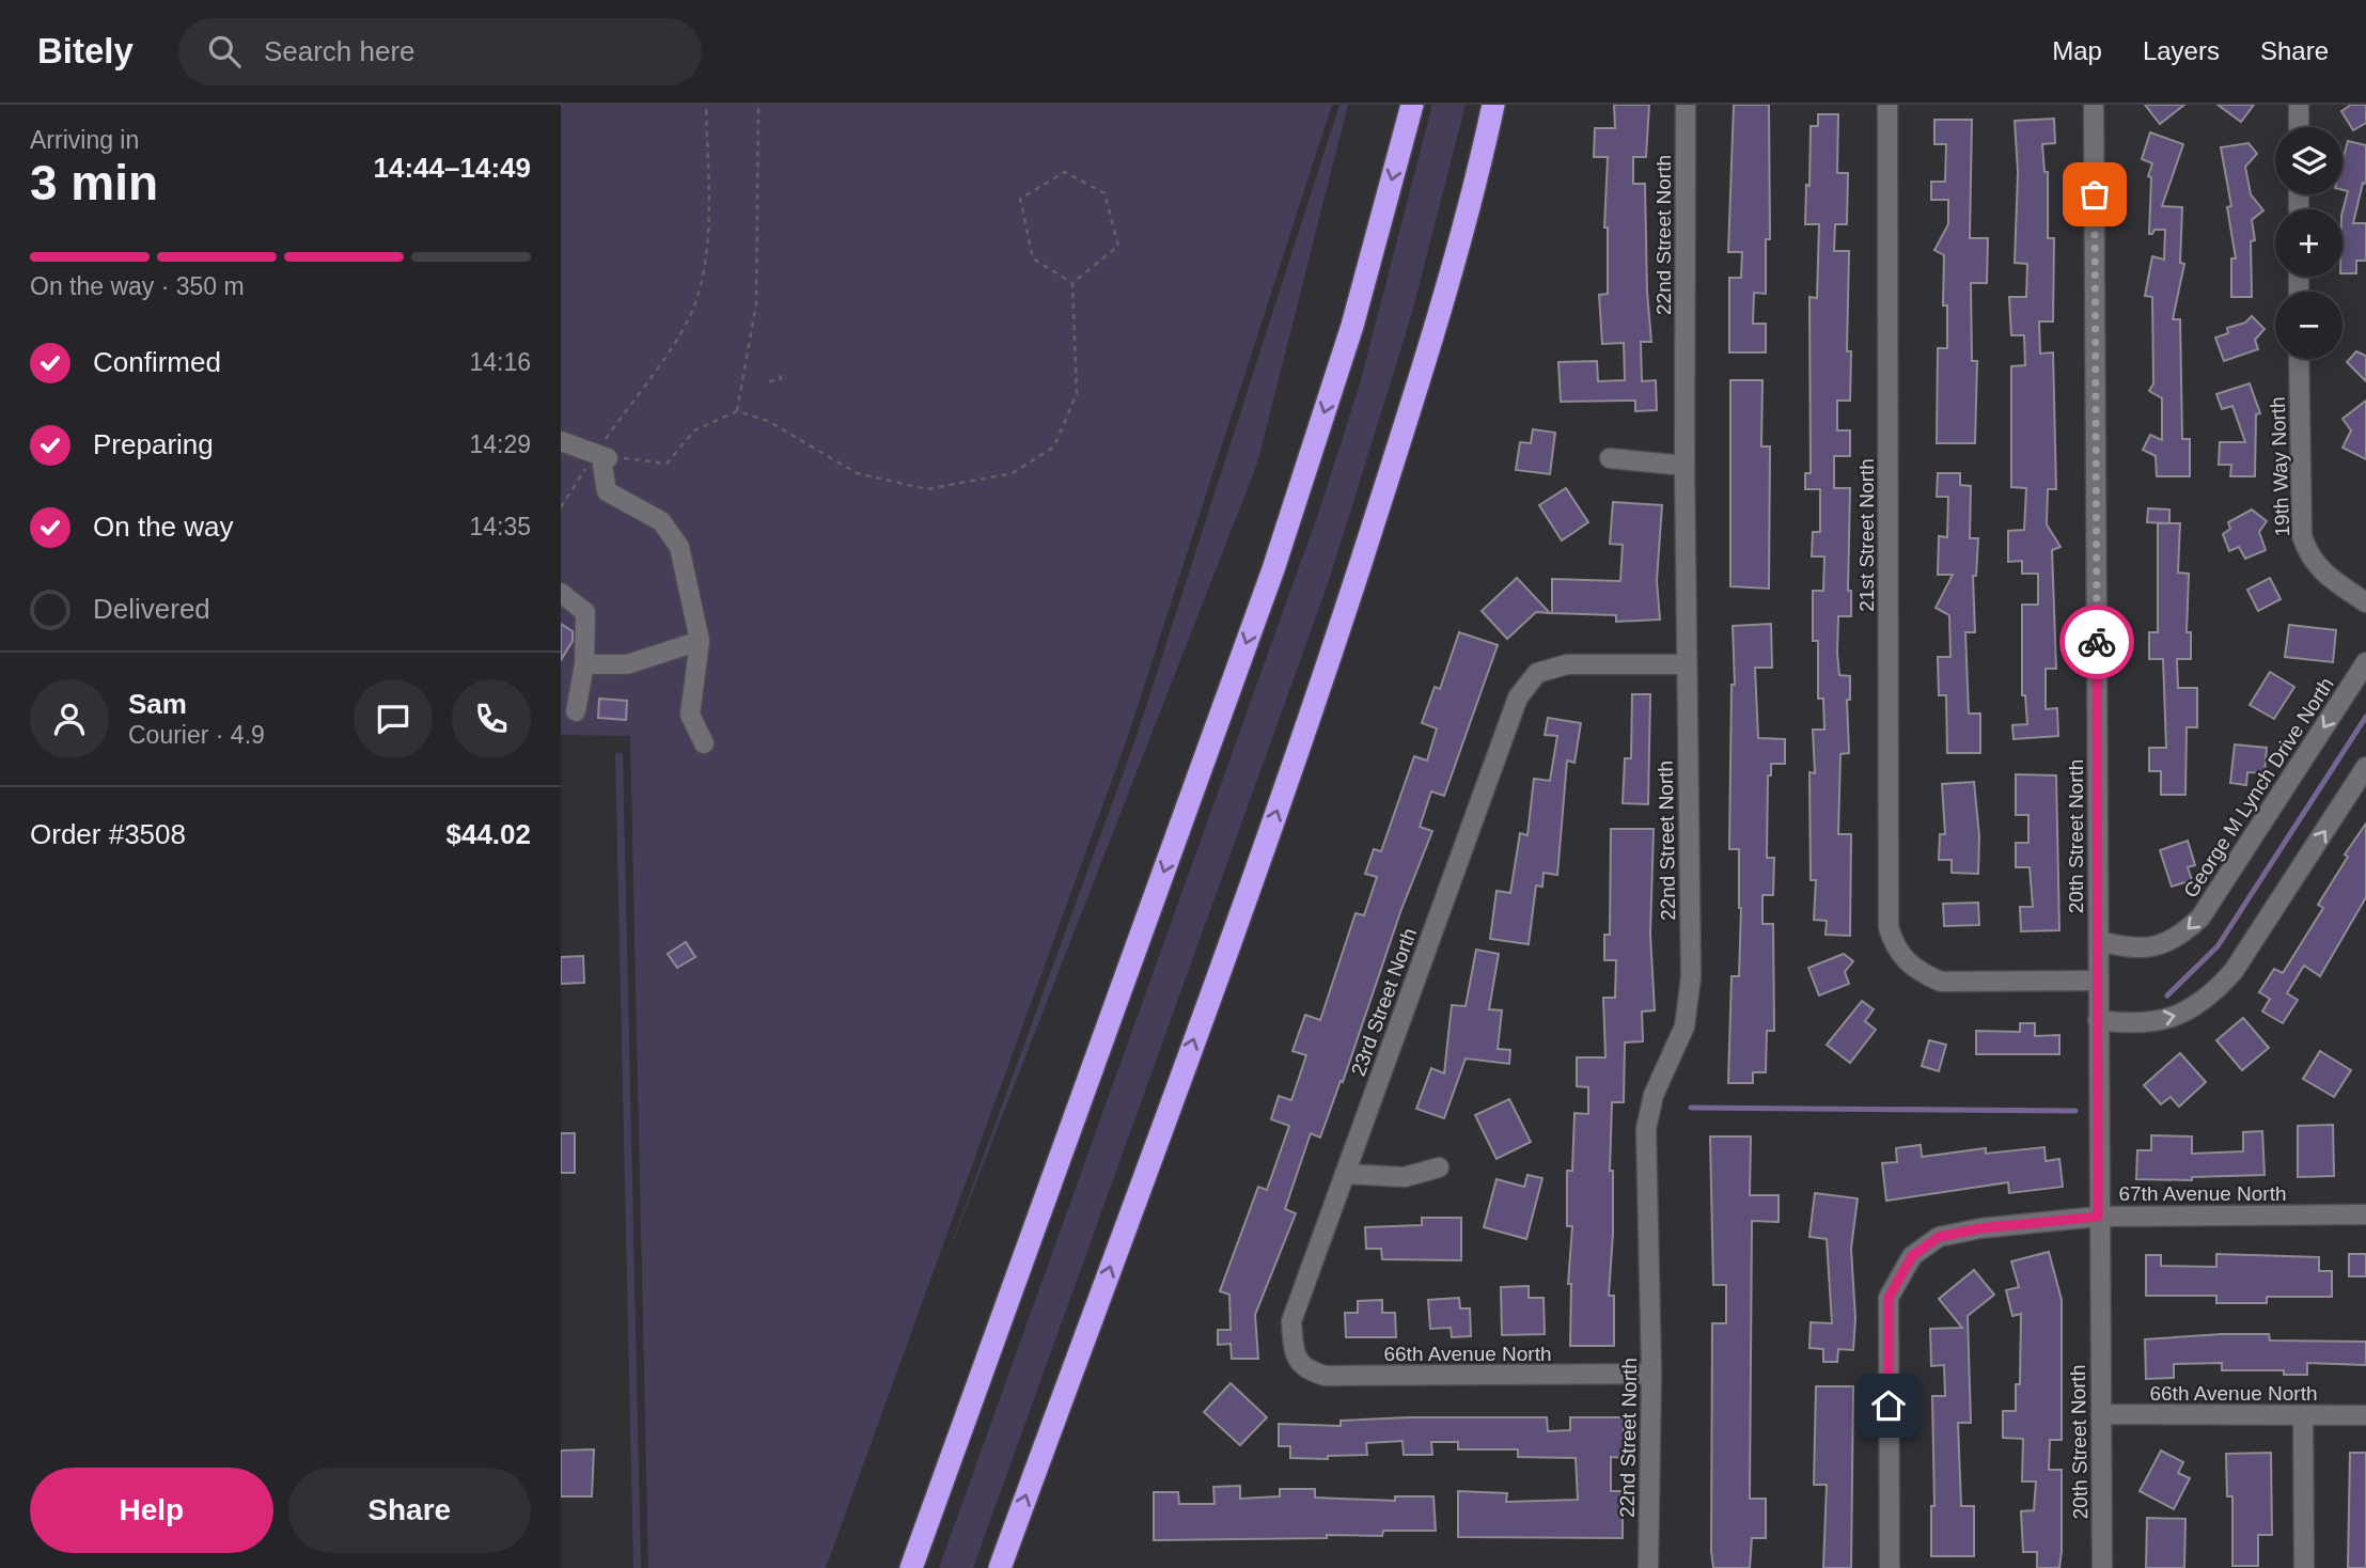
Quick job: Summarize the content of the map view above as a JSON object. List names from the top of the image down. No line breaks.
{"streets":{"street":["22nd Street North","19th Way North","21st Street North","George M Lynch Drive North","20th Street North","23rd Street North","67th Avenue North","66th Avenue North"]},"crossings":[["22nd Street North","23rd Street North"],["22nd Street North","66th Avenue North"],["21st Street North","20th Street North"],["George M Lynch Drive North","20th Street North"],["20th Street North","67th Avenue North"],["20th Street North","66th Avenue North"],["23rd Street North","66th Avenue North"]],"page":{"header":"Bitely","search":"Search here","nav":["Map","Layers","Share"],"heading":["3 min","Arriving in","14:44–14:49"],"panel":["Sam","Courier · 4.9","Order #3508","$44.02"],"map_buttons":["+","−"],"bar":"On the way · 350 m","list":[["Confirmed","14:16"],["Preparing","14:29"],["On the way","14:35"],"Delivered"],"buttons":["Help","Share"]}}
